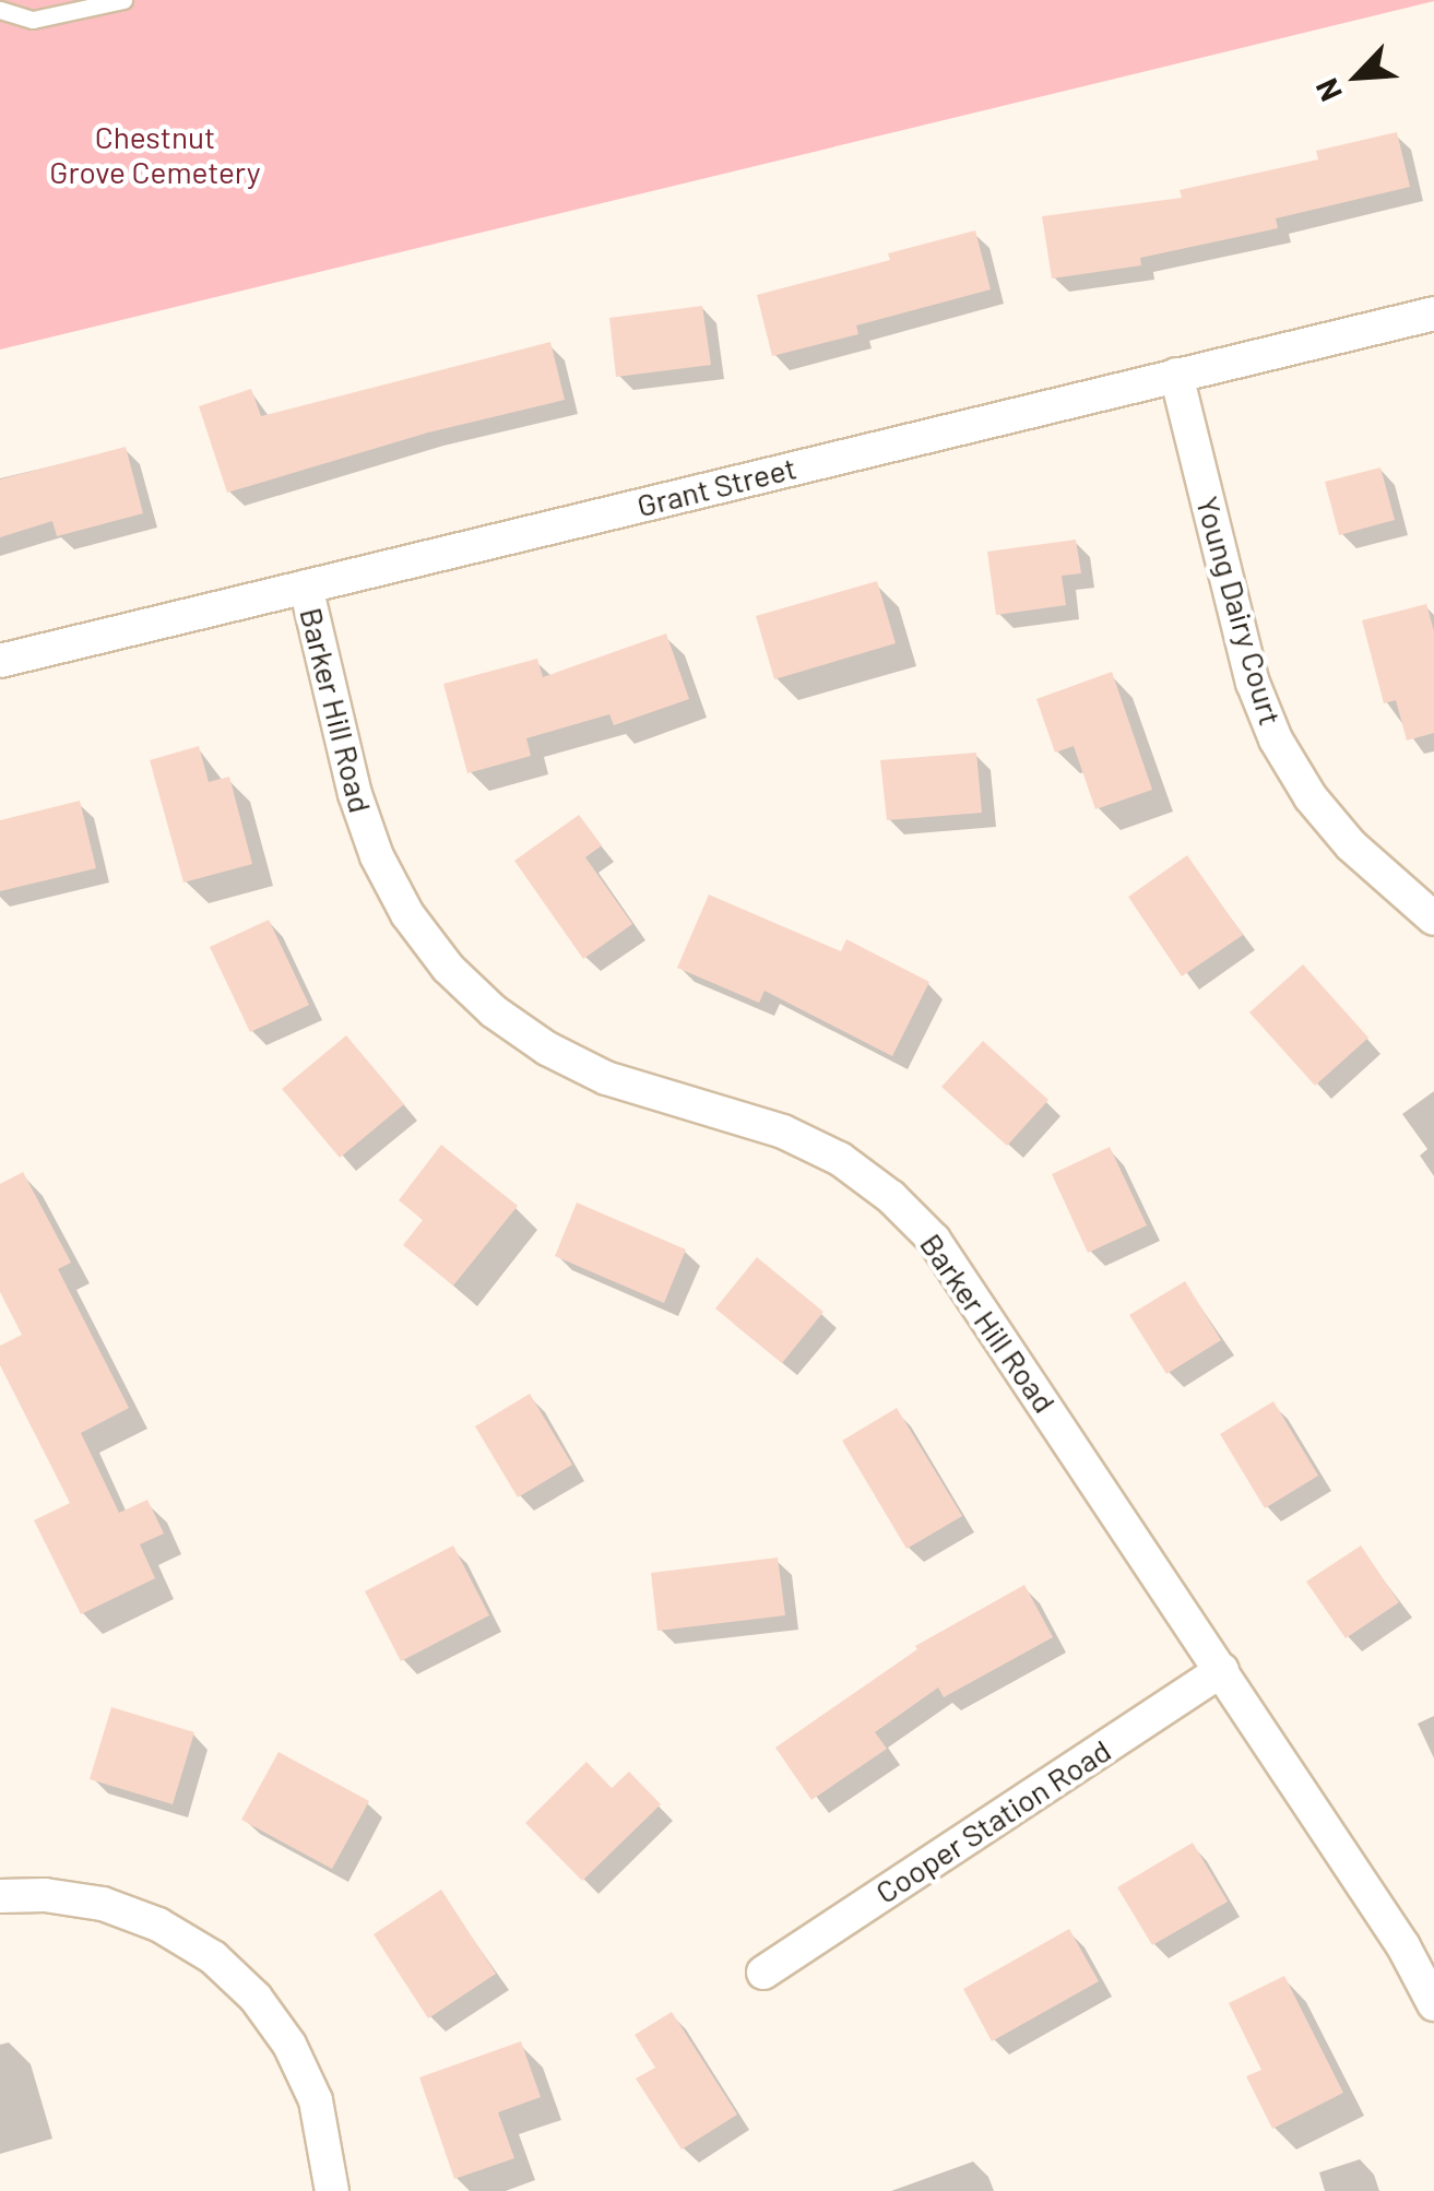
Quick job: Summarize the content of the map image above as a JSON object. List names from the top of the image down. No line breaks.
{"streets":{"street":["Grant Street","Young Dairy Court","Barker Hill Road","Cooper Station Road"]},"crossings":[["Grant Street","Young Dairy Court"],["Grant Street","Barker Hill Road"],["Barker Hill Road","Cooper Station Road"]],"parks":["Chestnut Grove Cemetery"],"north":"bottom left"}
